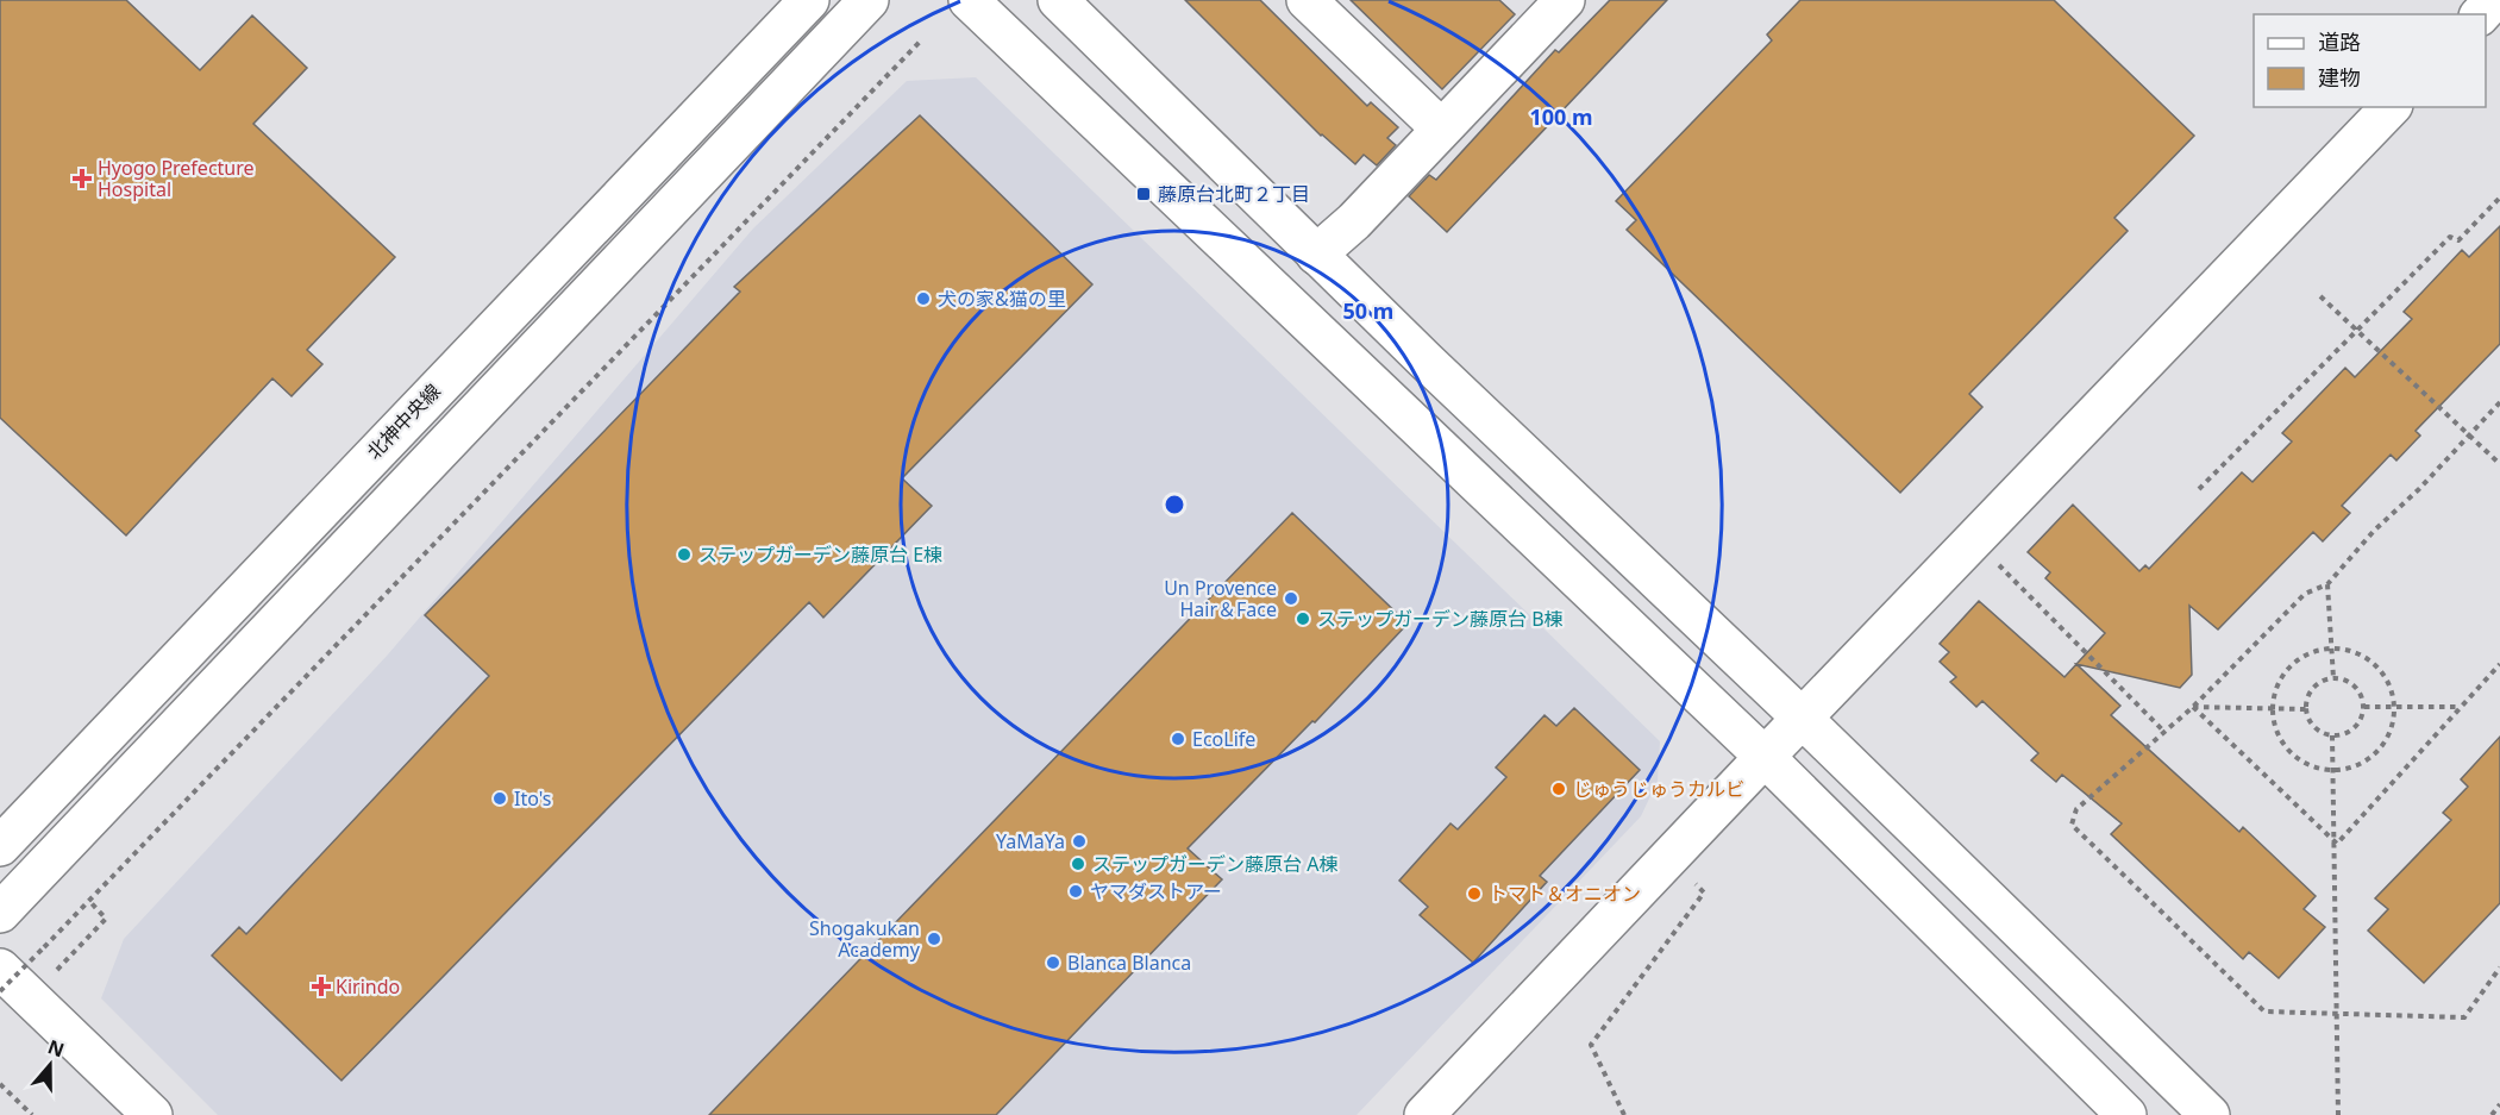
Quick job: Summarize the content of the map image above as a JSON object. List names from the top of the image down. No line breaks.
{"streets":{"street":["北神中央線"]},"places":{"health":["Hyogo Prefecture Hospital","Kirindo"],"transit":["藤原台北町２丁目"],"other":["犬の家&猫の里","ステップガーデン藤原台 E棟","Un Provence Hair＆Face","ステップガーデン藤原台 B棟","EcoLife","じゅうじゅうカルビ","Ito's","YaMaYa","ステップガーデン藤原台 A棟","ヤマダストアー","トマト＆オニオン","Shogakukan Academy","Blanca Blanca"]},"legend":["道路","建物"],"north":"top","rings":["100 m","50 m"]}
